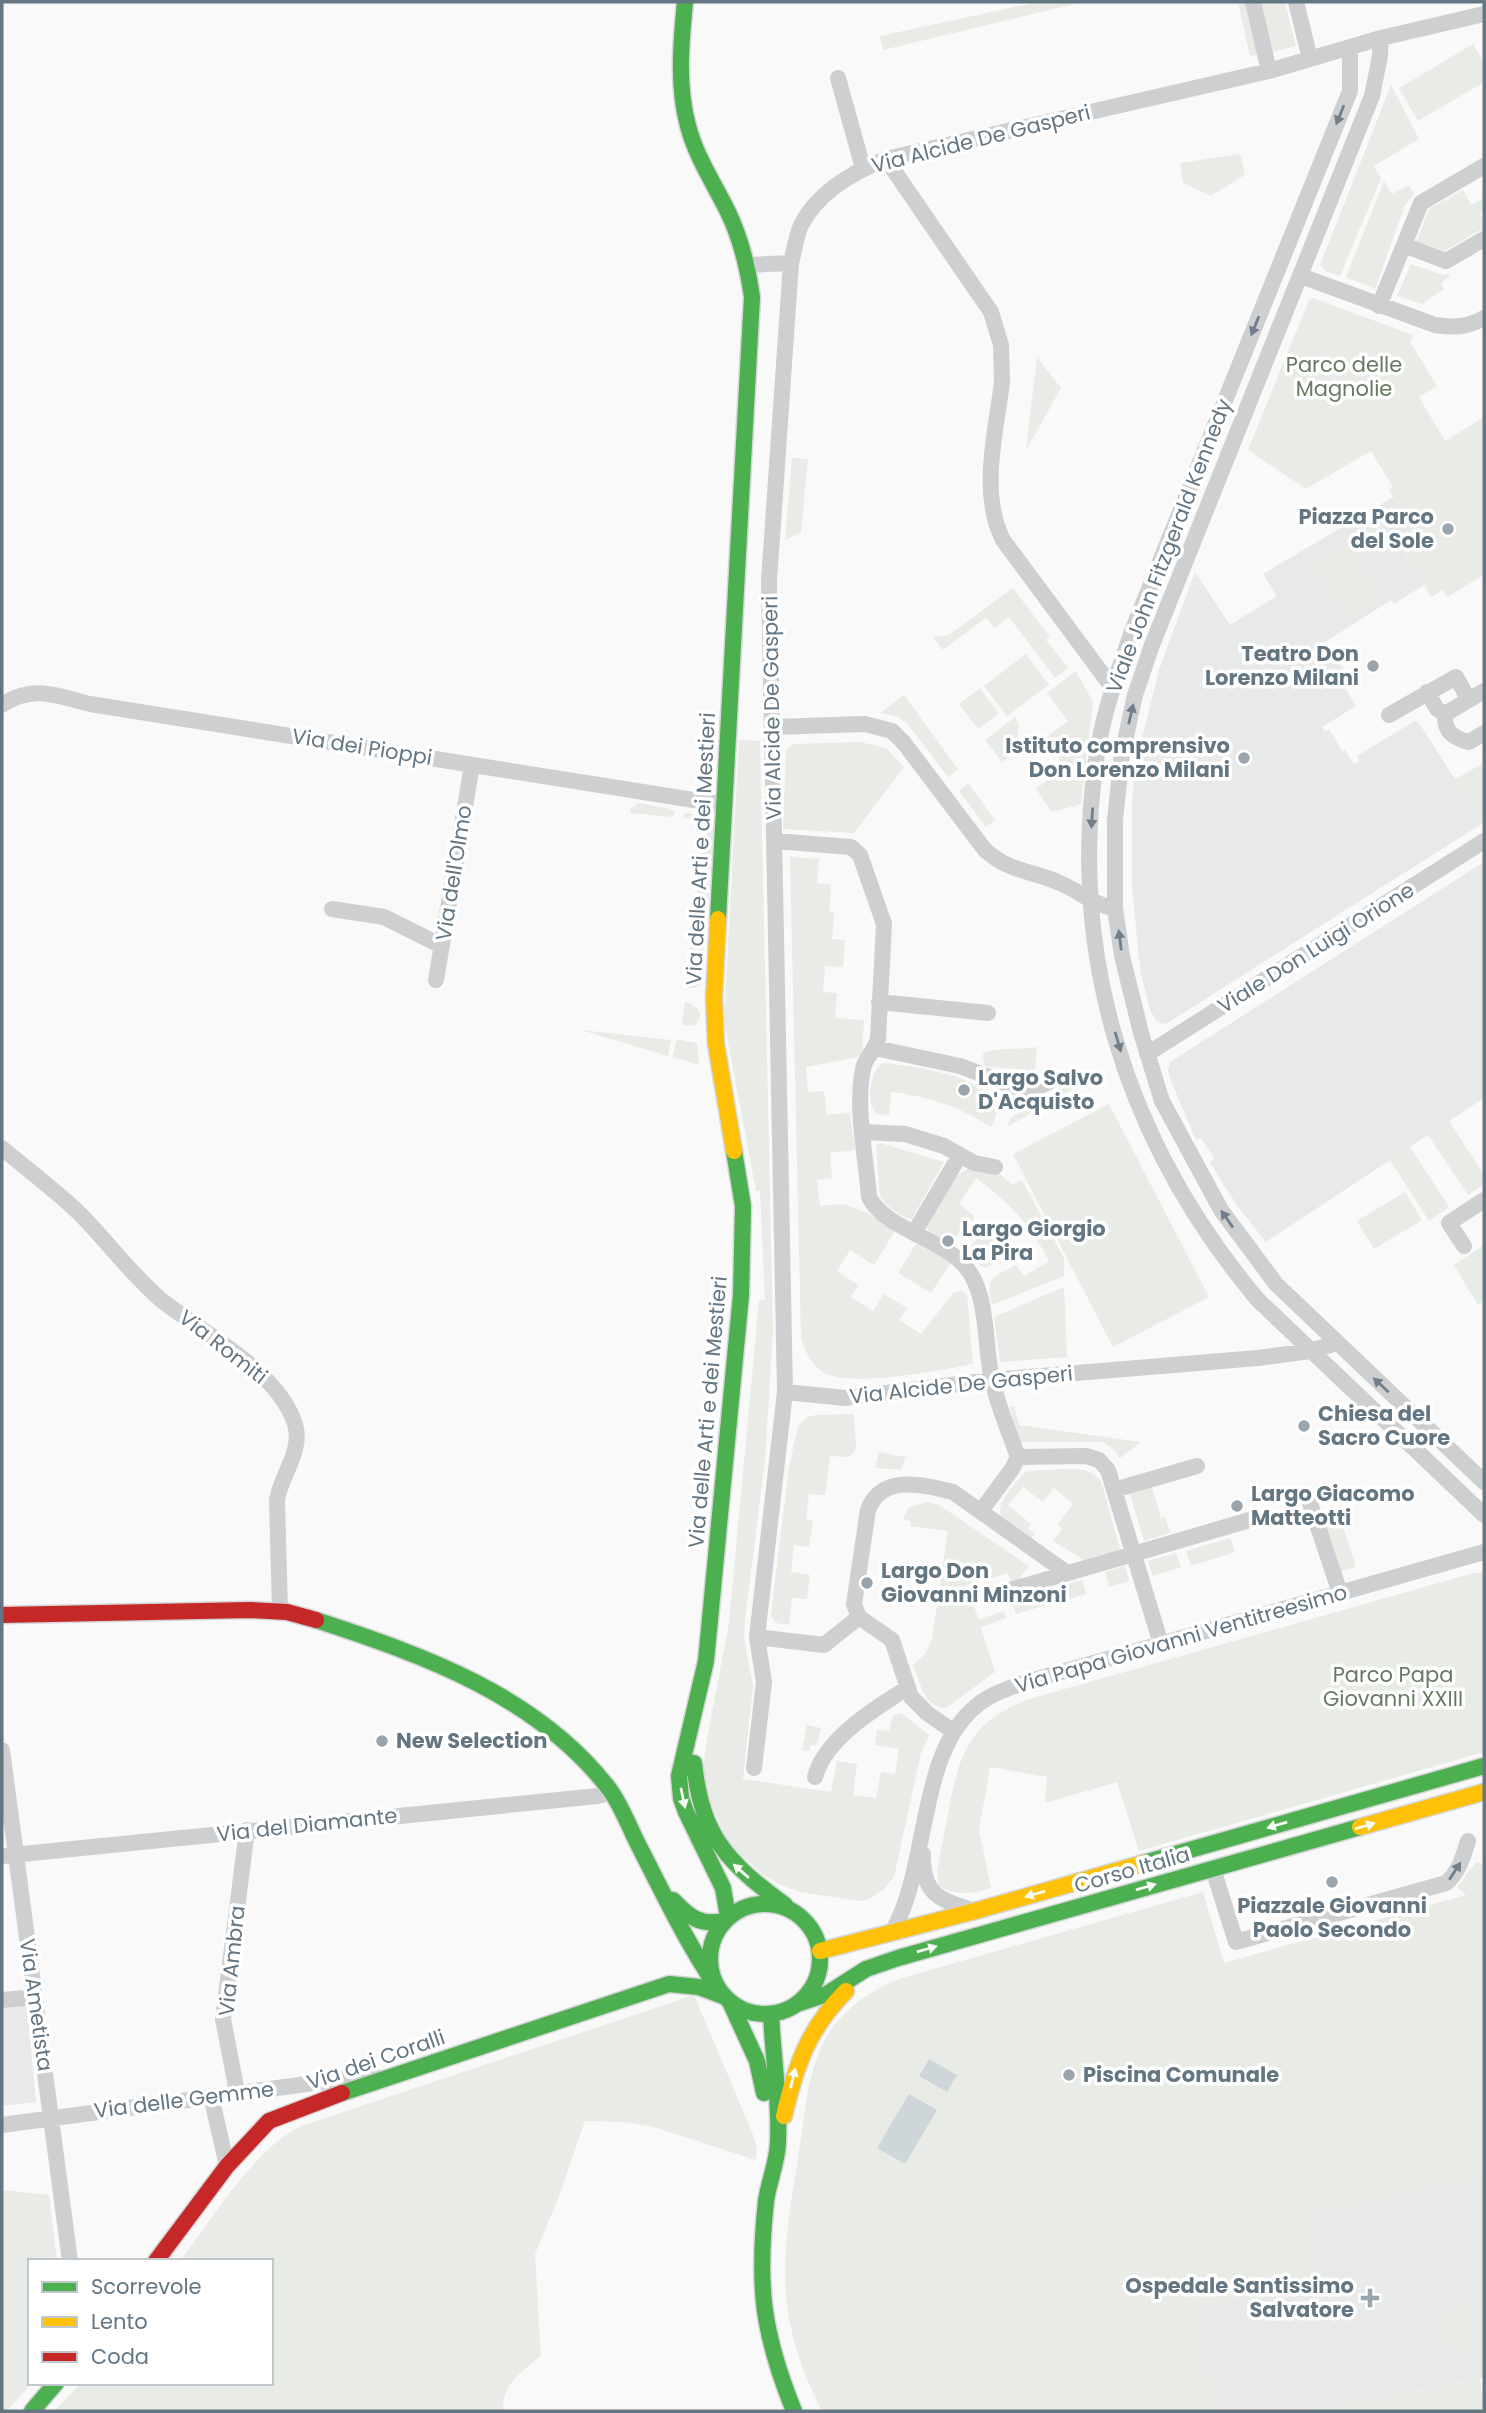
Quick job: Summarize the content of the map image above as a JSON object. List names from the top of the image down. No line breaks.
{"streets":{"street":["Via Alcide De Gasperi","Viale John Fitzgerald Kennedy","Via dei Pioppi","Via delle Arti e dei Mestieri","Via dell'Olmo","Viale Don Luigi Orione","Via Romiti","Via Papa Giovanni Ventitreesimo","Via del Diamante","Corso Italia","Via Ambra","Via Ametista","Via dei Coralli","Via delle Gemme"]},"crossings":[["Via Alcide De Gasperi","Viale John Fitzgerald Kennedy"],["Viale John Fitzgerald Kennedy","Viale Don Luigi Orione"],["Via dei Pioppi","Via delle Arti e dei Mestieri"],["Via dei Pioppi","Via dell'Olmo"],["Via del Diamante","Via Ambra"],["Via del Diamante","Via Ametista"],["Via Ambra","Via delle Gemme"],["Via Ametista","Via delle Gemme"],["Via dei Coralli","Via delle Gemme"]],"parks":["Parco delle Magnolie","Parco Papa Giovanni XXIII"],"places":{"other":["Piazza Parco del Sole","Teatro Don Lorenzo Milani","Istituto comprensivo Don Lorenzo Milani","Largo Salvo D'Acquisto","Largo Giorgio La Pira","Chiesa del Sacro Cuore","Largo Giacomo Matteotti","Largo Don Giovanni Minzoni","New Selection","Piazzale Giovanni Paolo Secondo","Piscina Comunale"],"health":["Ospedale Santissimo Salvatore"]},"legend":["Scorrevole","Lento","Coda"]}
